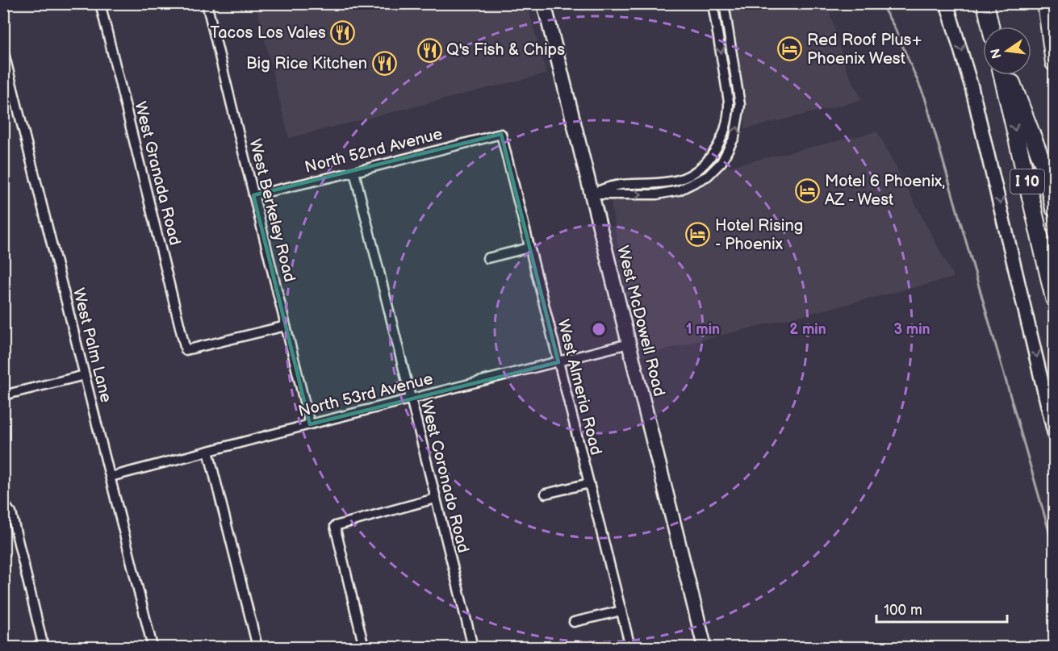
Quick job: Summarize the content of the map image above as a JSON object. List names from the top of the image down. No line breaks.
{"streets":{"highway":["I 10"],"main road":["West McDowell Road"],"street":["North 52nd Avenue","West Granada Road","West Berkeley Road","West Palm Lane","West Almeria Road","North 53rd Avenue","West Coronado Road"]},"crossings":[["North 52nd Avenue","West Berkeley Road"],["North 52nd Avenue","West Almeria Road"],["North 52nd Avenue","West Coronado Road"],["West Granada Road","West Berkeley Road"],["West Berkeley Road","North 53rd Avenue"],["West McDowell Road","North 53rd Avenue"],["West Palm Lane","North 53rd Avenue"],["West Almeria Road","North 53rd Avenue"],["North 53rd Avenue","West Coronado Road"]],"places":{"restaurant":["Tacos Los Vales","Q's Fish & Chips","Big Rice Kitchen"],"hotel":["Red Roof Plus+ Phoenix West","Motel 6 Phoenix, AZ - West","Hotel Rising - Phoenix"]},"scale_bar":"100 m","north":"left","rings":["1 min","2 min","3 min"]}
